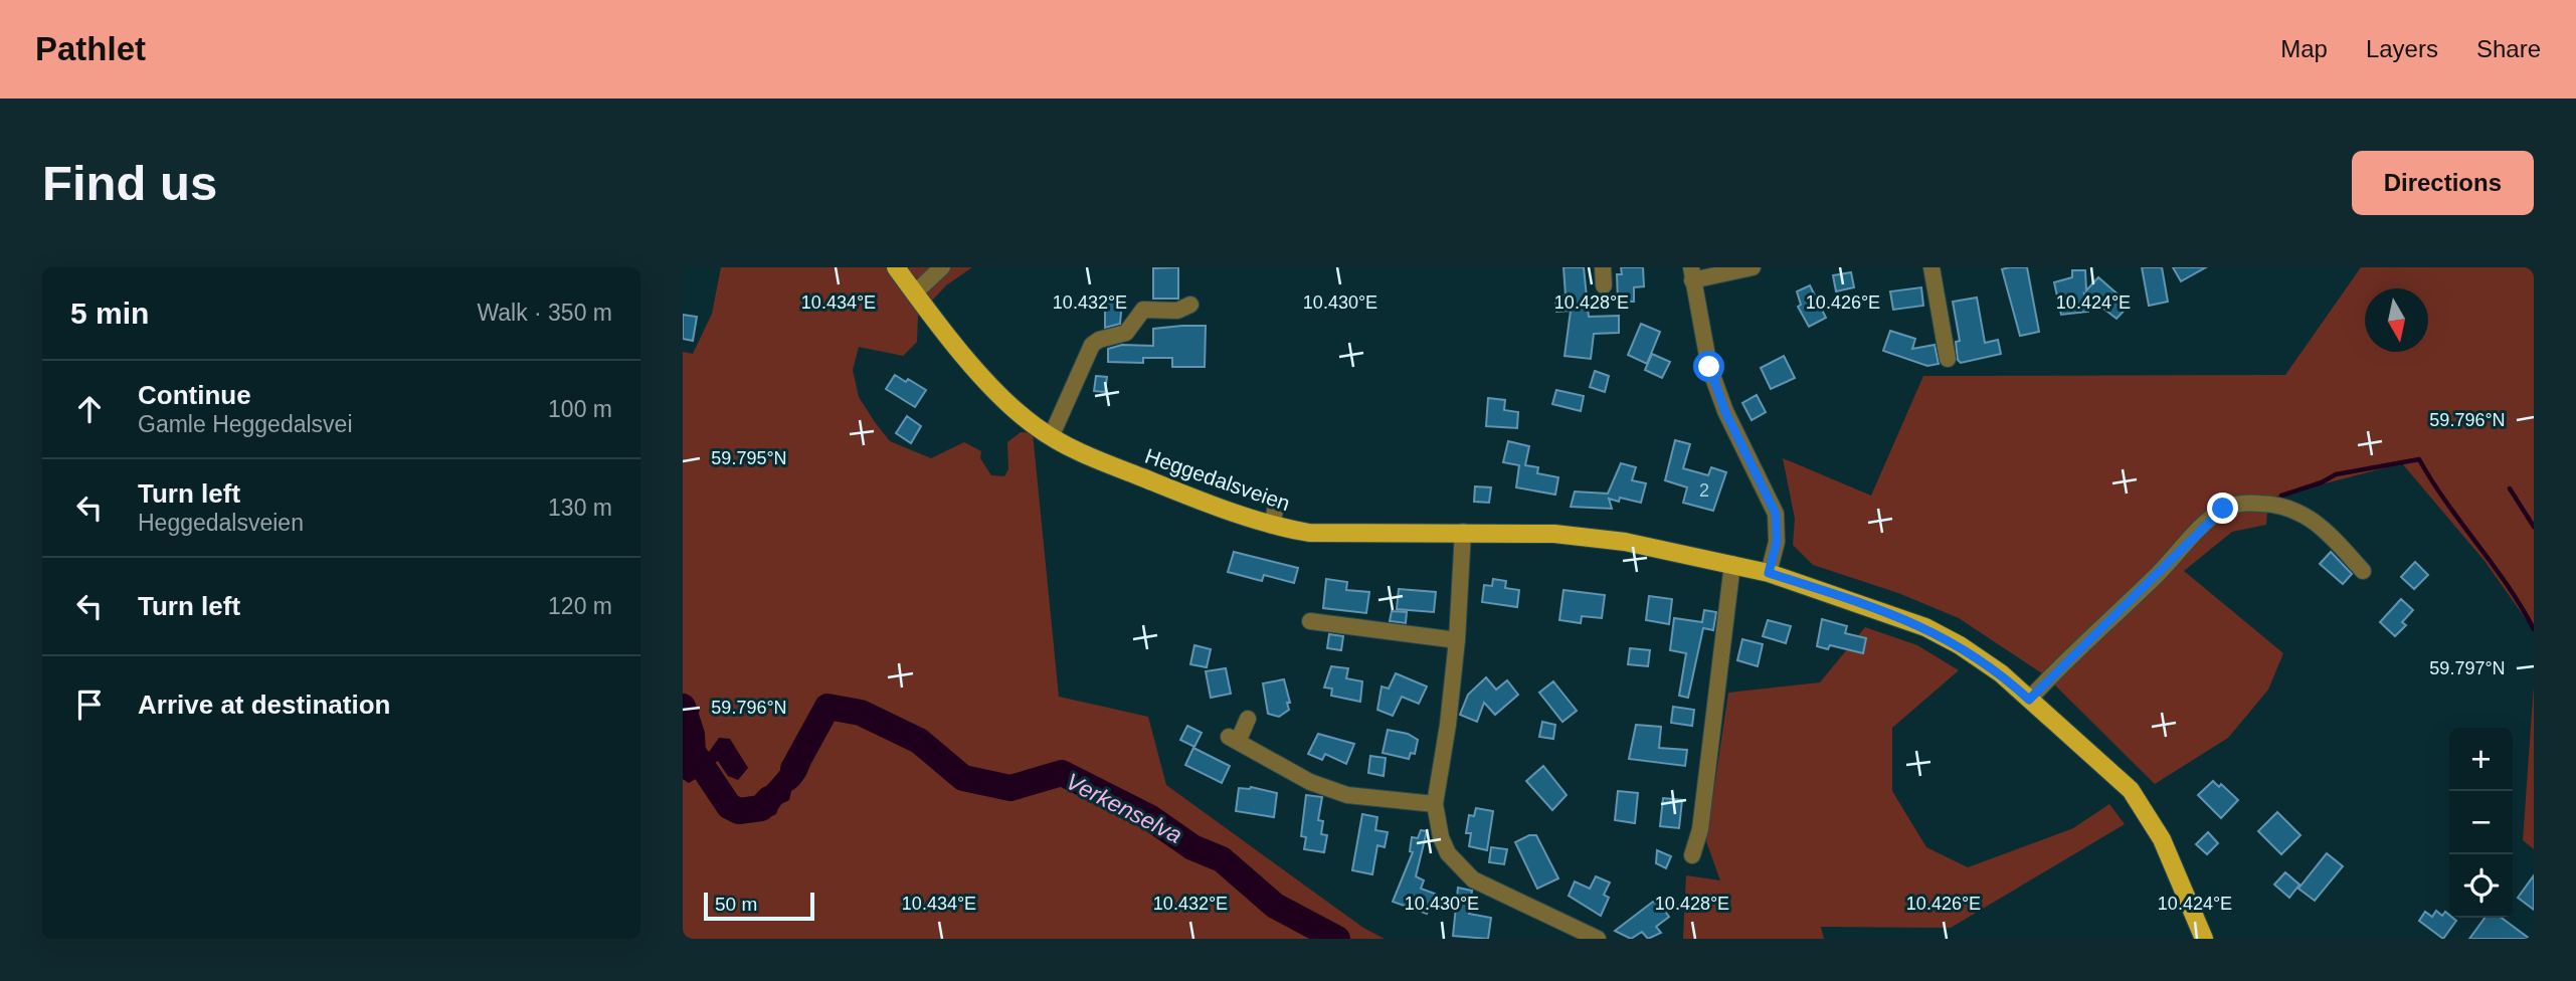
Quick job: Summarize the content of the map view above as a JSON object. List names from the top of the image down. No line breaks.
{"streets":{"main road":["Heggedalsveien"]},"water":["Verkenselva"],"house_numbers":["2"],"scale_bar":"50 m","north":"bottom","page":{"header":"Pathlet","nav":["Map","Layers","Share"],"buttons":"Directions","title":"Find us","heading":["5 min","Walk · 350 m"],"list":[["Continue","Gamle Heggedalsvei","100 m"],["Turn left","Heggedalsveien","130 m"],["Turn left","120 m"],"Arrive at destination"],"map_buttons":["+","−"],"scale":"50 m"},"coordinates":["10.434°E","10.432°E","10.430°E","10.428°E","10.426°E","10.424°E","59.796°N","59.795°N","59.797°N"]}
